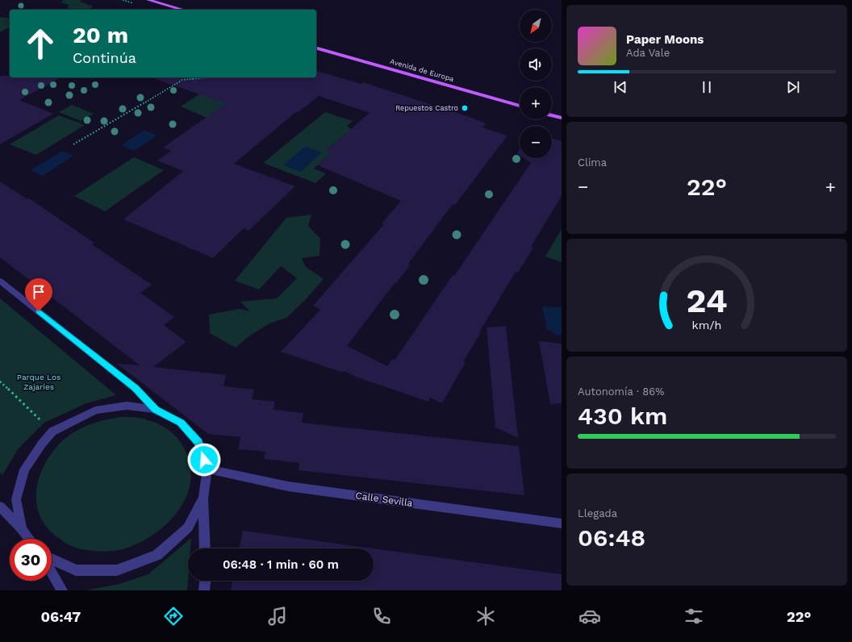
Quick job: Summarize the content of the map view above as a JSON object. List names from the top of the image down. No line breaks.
{"streets":{"main road":["Avenida de Europa"],"street":["Calle Sevilla"]},"parks":["Parque Los Zajaríes"],"places":["Repuestos Castro"],"north":"bottom left","page":{"map_buttons":["+","−"],"turn":["20 m","Continúa"],"song":["Paper Moons","Ada Vale"],"tile":["Clima",["Autonomía · 86%","430 km"],["Llegada","06:48"]],"heat":["−","22°","+"],"limit":"30","trip":"06:48 · 1 min · 60 m","tabs":["06:47","22°"],"gauge":["24","km/h"]}}
